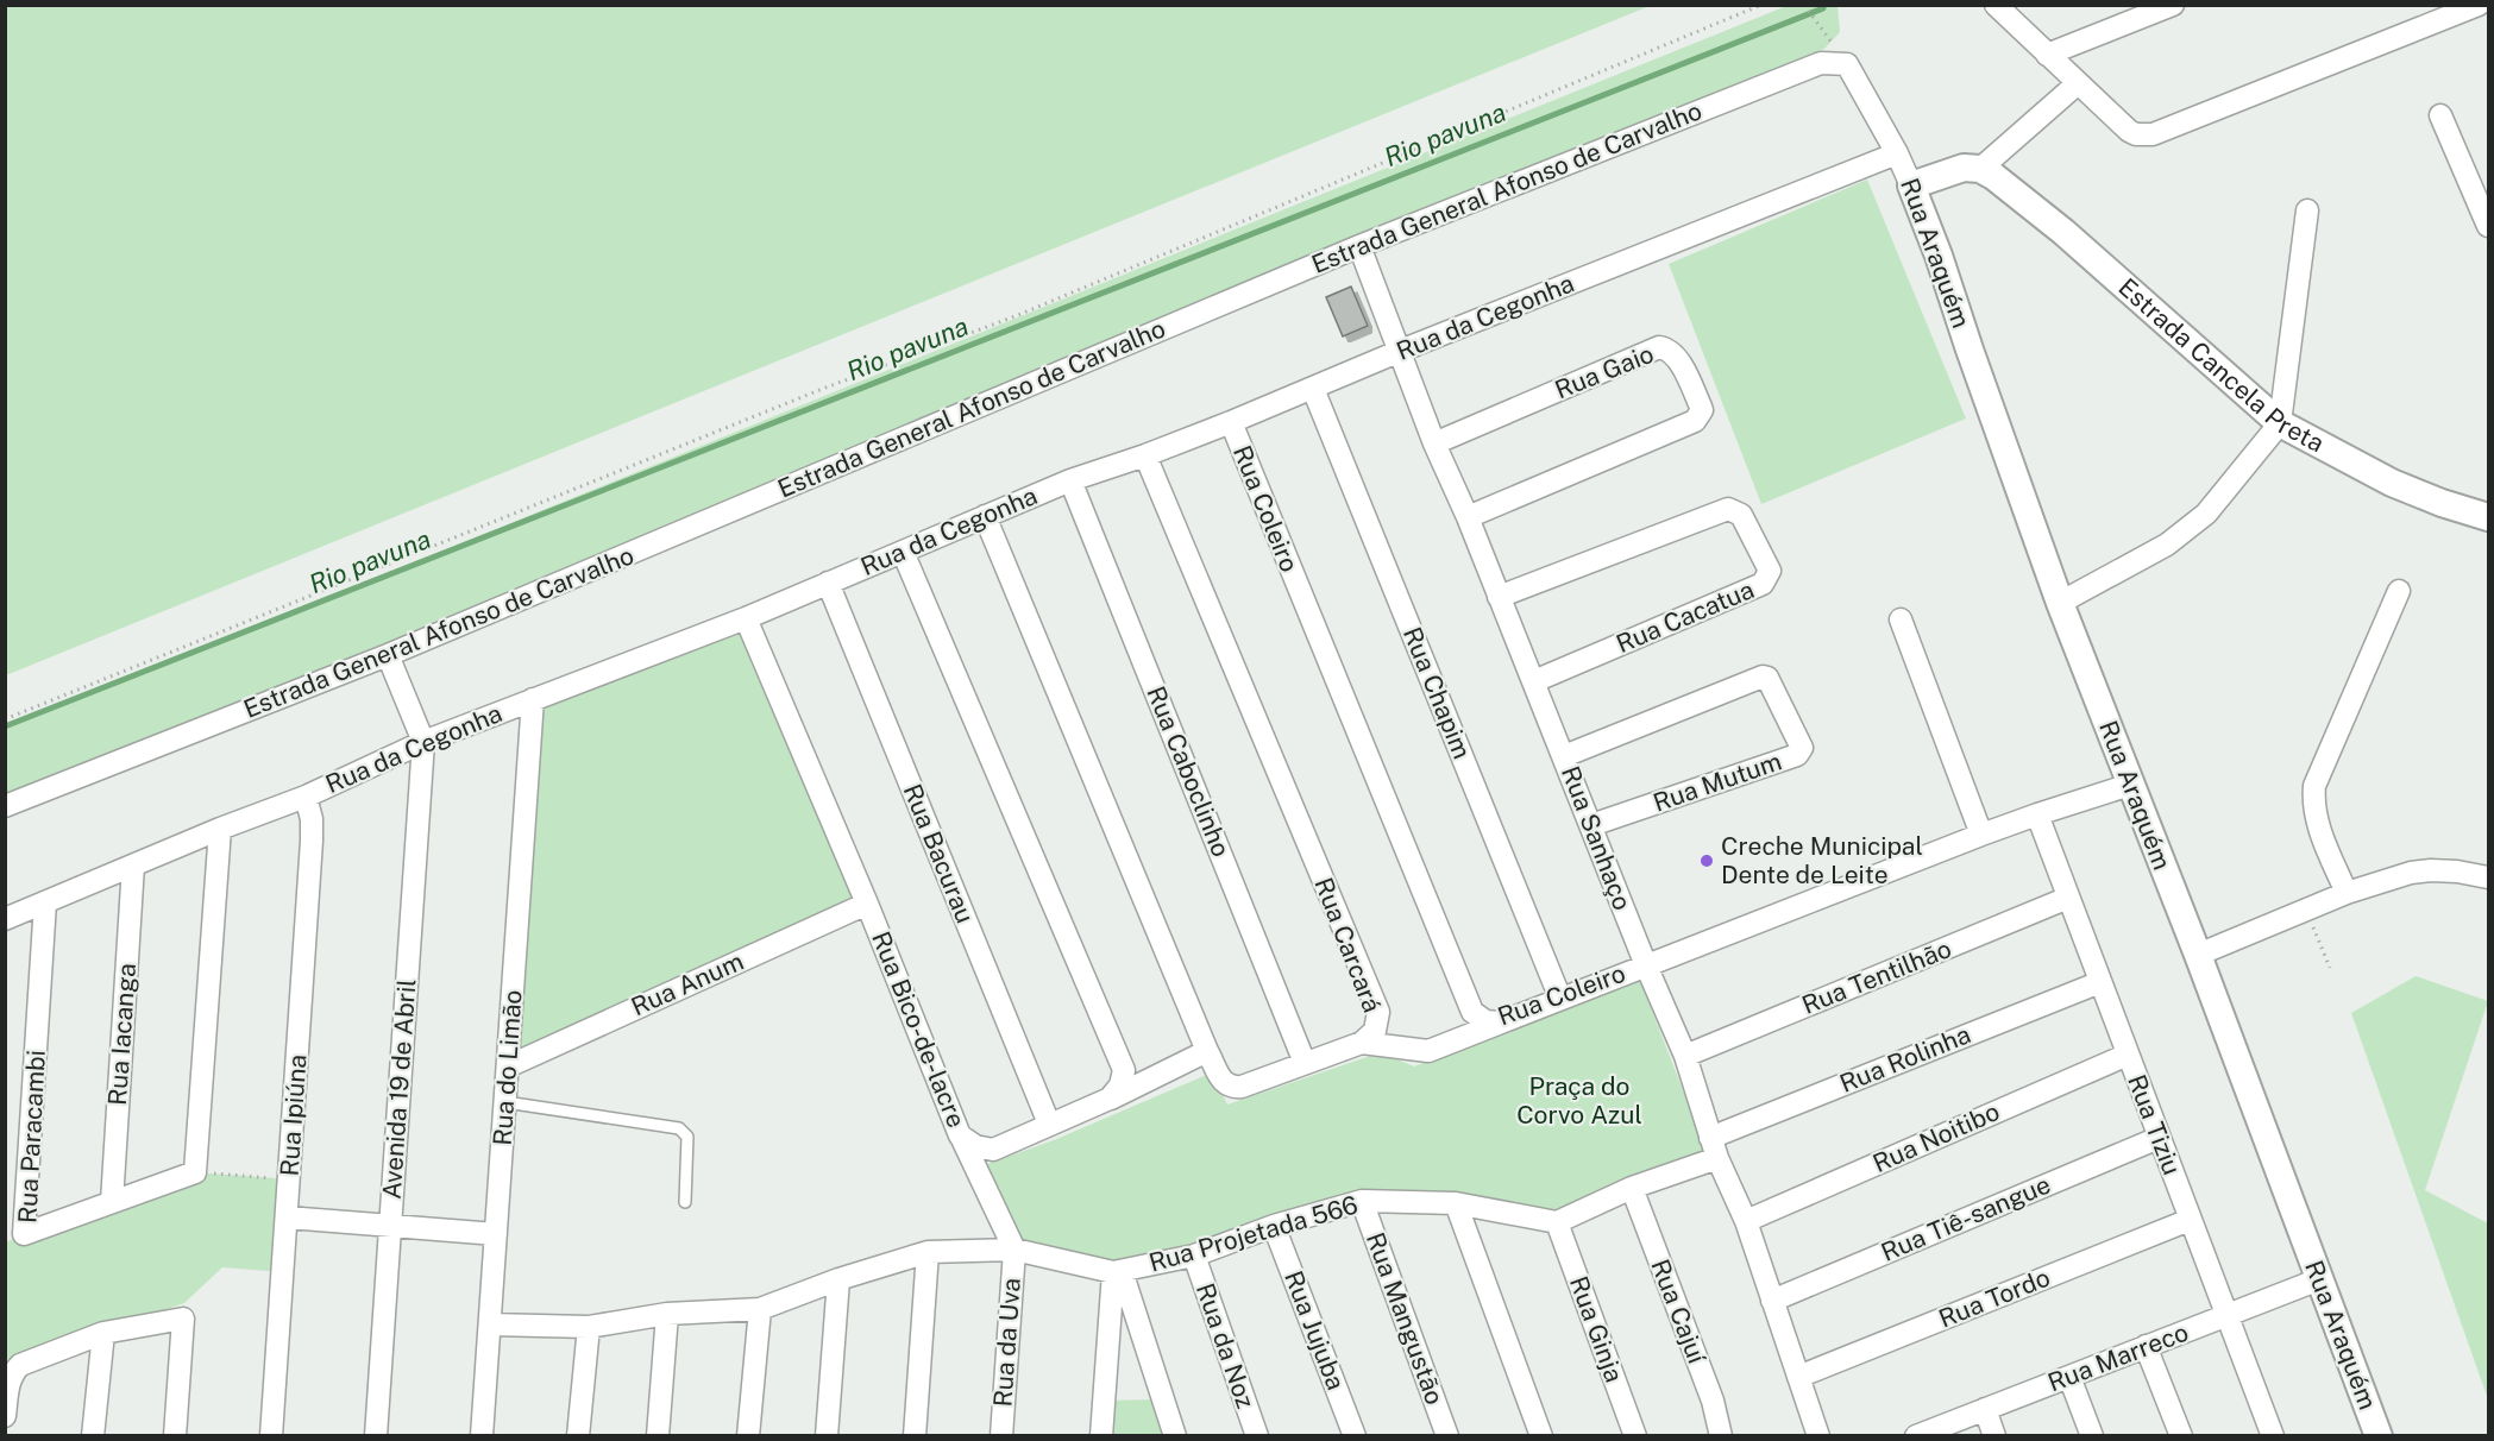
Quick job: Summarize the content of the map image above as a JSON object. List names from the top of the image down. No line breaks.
{"streets":{"street":["Estrada General Afonso de Carvalho","Rua Araquém","Rua da Cegonha","Estrada Cancela Preta","Rua Gaio","Rua Coleiro","Rua Cacatua","Rua Chapim","Rua Caboclinho","Rua Mutum","Rua Sanhaço","Rua Bacurau","Rua Carcará","Rua Tentilhão","Rua Anum","Rua Bico-de-lacre","Rua Iacanga","Rua Rolinha","Rua do Limão","Avenida 19 de Abril","Rua Ipiúna","Rua Tiziu","Rua Paracambi","Rua Noitibo","Rua Tiê-sangue","Rua Projetada 566","Rua Tordo","Rua Cajuí","Rua Mangustão","Rua Ginja","Rua Jujuba","Rua da Uva","Rua da Noz","Rua Marreco"]},"crossings":[["Estrada General Afonso de Carvalho","Rua Sanhaço"],["Rua Araquém","Rua da Cegonha"],["Rua Araquém","Rua Coleiro"],["Rua Araquém","Rua Marreco"],["Rua da Cegonha","Rua Coleiro"],["Rua da Cegonha","Rua Chapim"],["Rua da Cegonha","Rua Caboclinho"],["Rua da Cegonha","Rua Sanhaço"],["Rua da Cegonha","Rua Bacurau"],["Rua da Cegonha","Rua Carcará"],["Rua da Cegonha","Rua Bico-de-lacre"],["Rua da Cegonha","Rua Iacanga"],["Rua da Cegonha","Rua do Limão"],["Rua da Cegonha","Avenida 19 de Abril"],["Rua da Cegonha","Rua Ipiúna"],["Rua da Cegonha","Rua Paracambi"],["Rua Gaio","Rua Sanhaço"],["Rua Coleiro","Rua Chapim"],["Rua Coleiro","Rua Sanhaço"],["Rua Coleiro","Rua Tiziu"],["Rua Cacatua","Rua Sanhaço"],["Rua Caboclinho","Rua Carcará"],["Rua Mutum","Rua Sanhaço"],["Rua Sanhaço","Rua Tentilhão"],["Rua Sanhaço","Rua Rolinha"],["Rua Sanhaço","Rua Noitibo"],["Rua Sanhaço","Rua Tiê-sangue"],["Rua Sanhaço","Rua Tordo"],["Rua Bacurau","Rua Bico-de-lacre"],["Rua Carcará","Rua Bico-de-lacre"],["Rua Tentilhão","Rua Tiziu"],["Rua Anum","Rua Bico-de-lacre"],["Rua Anum","Rua do Limão"],["Rua Iacanga","Rua Paracambi"],["Rua Rolinha","Rua Tiziu"],["Rua do Limão","Rua Projetada 566"],["Rua Tiziu","Rua Noitibo"],["Rua Tiziu","Rua Tiê-sangue"],["Rua Tiziu","Rua Tordo"],["Rua Tiziu","Rua Marreco"],["Rua Projetada 566","Rua Mangustão"],["Rua Projetada 566","Rua Ginja"],["Rua Projetada 566","Rua Jujuba"],["Rua Projetada 566","Rua da Uva"],["Rua Projetada 566","Rua da Noz"]],"water":["Rio pavuna"],"parks":["Praça do Corvo Azul"],"places":["Creche Municipal Dente de Leite"]}
